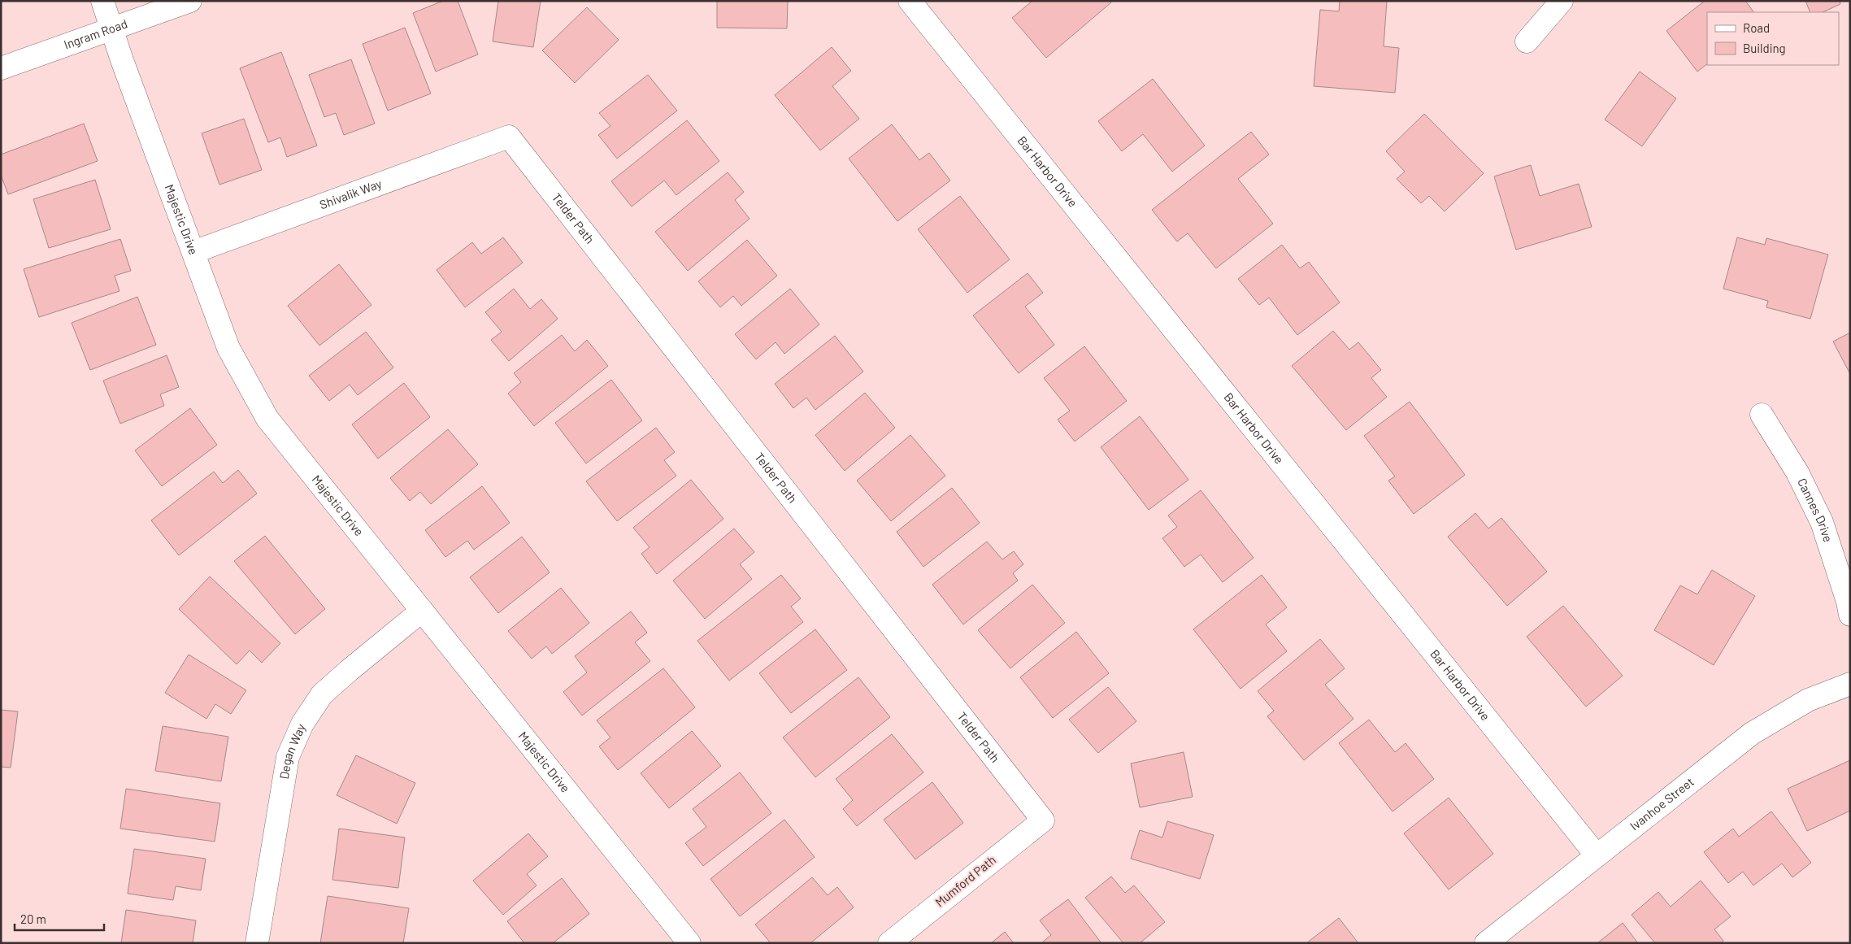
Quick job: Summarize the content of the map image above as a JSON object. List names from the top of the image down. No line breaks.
{"streets":{"street":["Ingram Road","Bar Harbor Drive","Shivalik Way","Telder Path","Majestic Drive","Cannes Drive","Degan Way","Ivanhoe Street","Mumford Path"]},"crossings":[["Ingram Road","Majestic Drive"],["Bar Harbor Drive","Ivanhoe Street"],["Shivalik Way","Telder Path"],["Shivalik Way","Majestic Drive"],["Telder Path","Mumford Path"],["Majestic Drive","Degan Way"]],"legend":["Road","Building"],"scale_bar":"20 m"}
